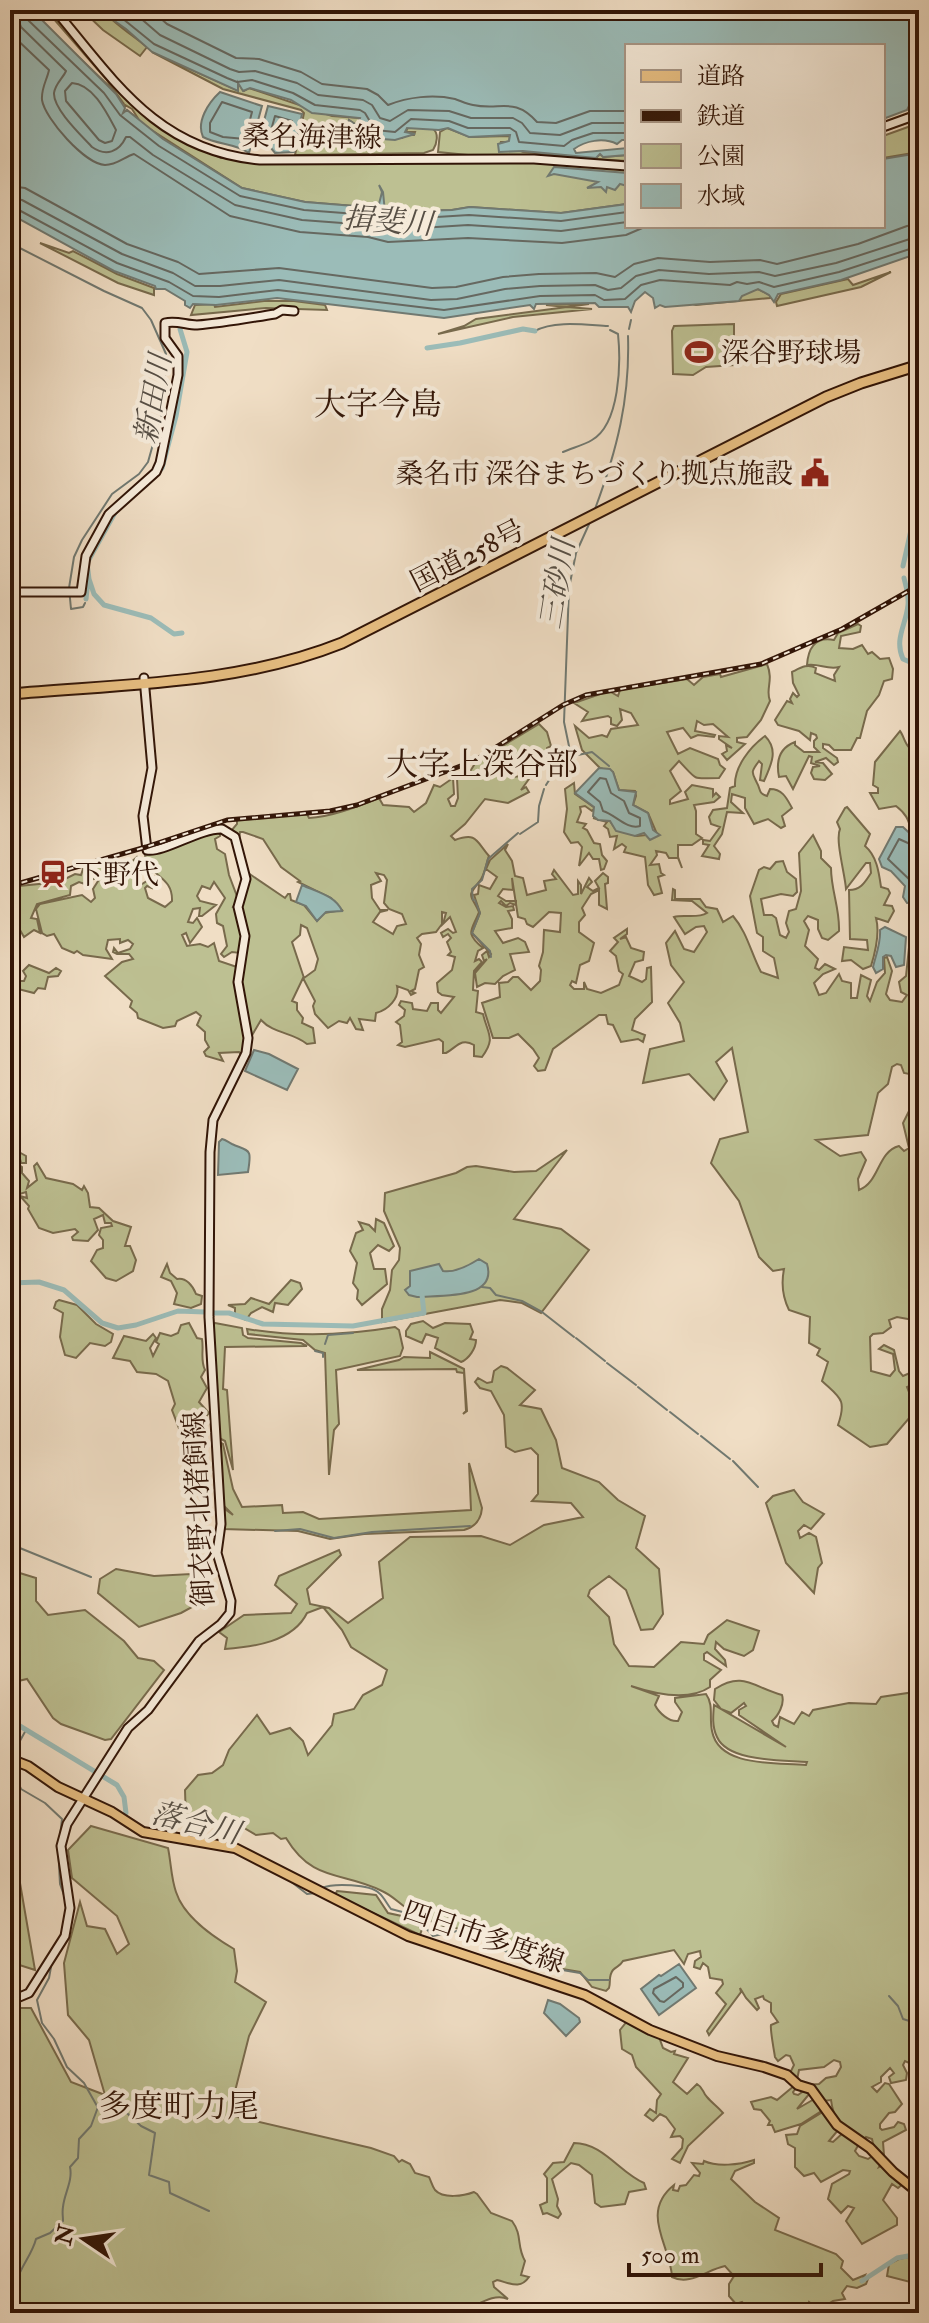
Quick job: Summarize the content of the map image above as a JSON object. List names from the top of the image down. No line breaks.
{"streets":{"highway":["国道258号"],"main road":["桑名海津線","御衣野北猪飼線","四日市多度線"]},"crossings":[["国道258号","御衣野北猪飼線"],["御衣野北猪飼線","四日市多度線"]],"districts":["大字今島","大字上深谷部","多度町力尾"],"water":["揖斐川","新田川","三砂川","落合川"],"places":{"sports":["深谷野球場"],"public building":["桑名市 深谷まちづくり拠点施設"],"station":["下野代"]},"legend":["道路","鉄道","公園","水域"],"scale_bar":"500 m","north":"left"}
